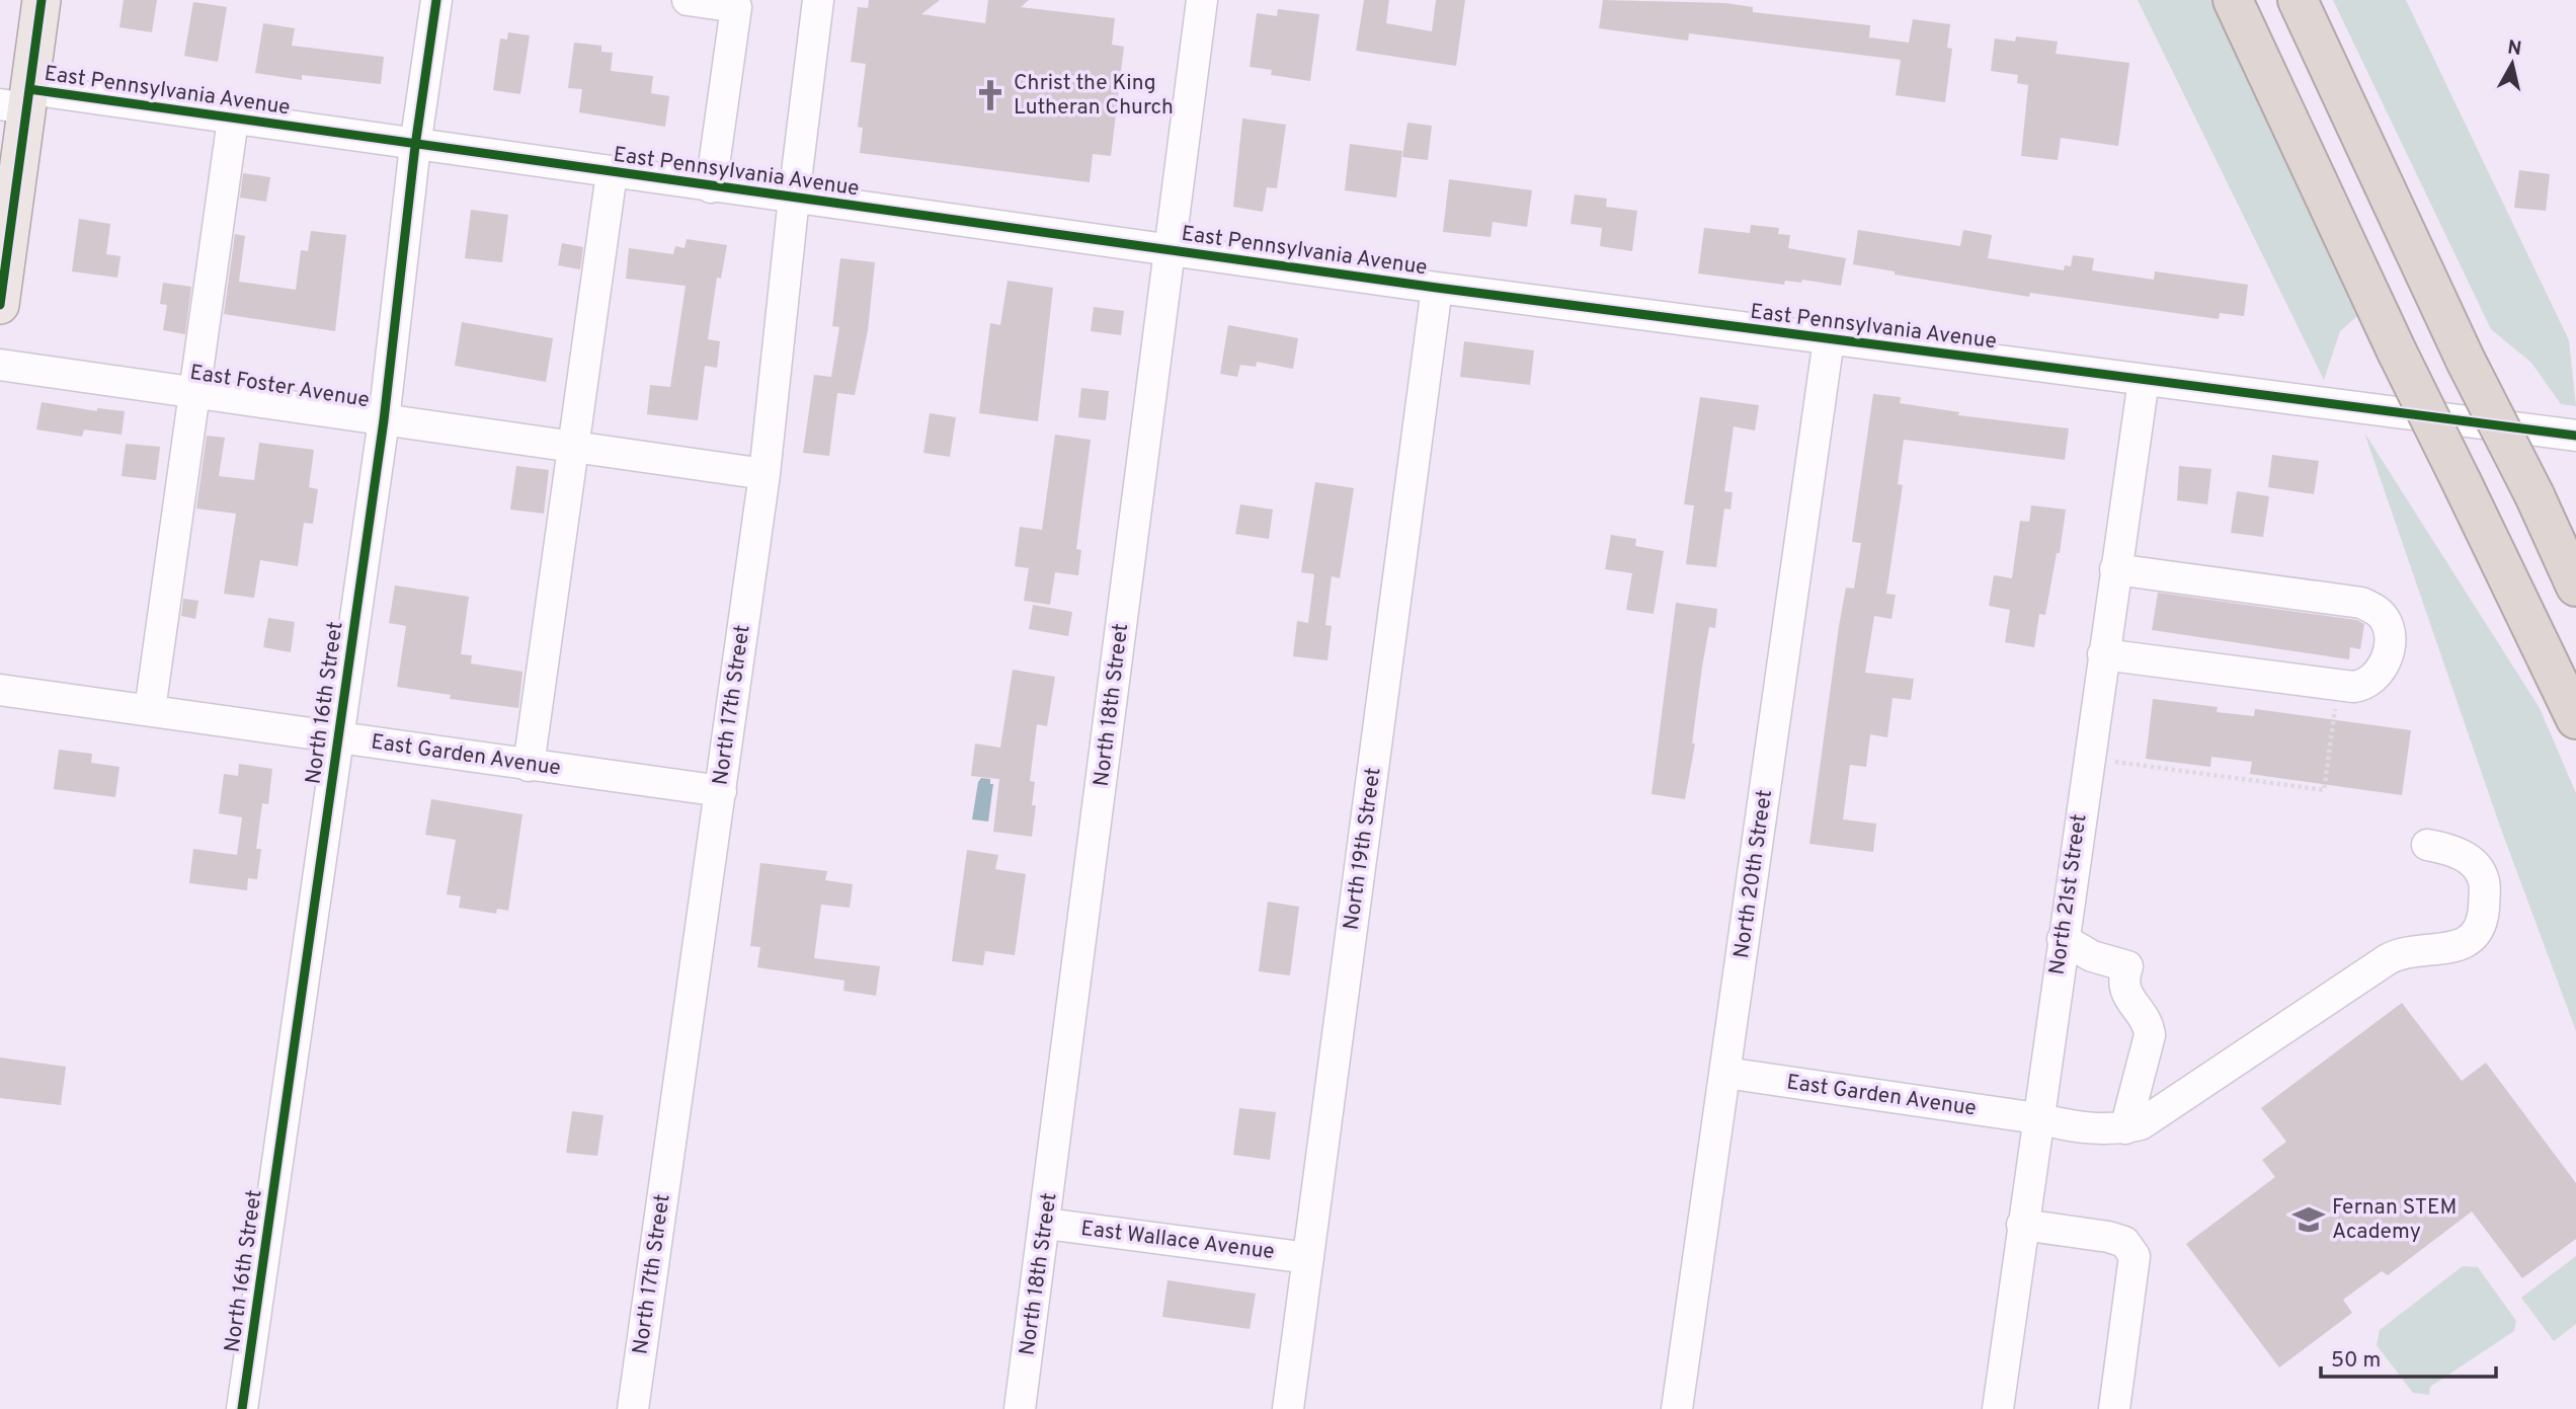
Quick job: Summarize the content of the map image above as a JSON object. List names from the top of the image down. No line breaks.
{"streets":{"street":["East Pennsylvania Avenue","East Foster Avenue","North 16th Street","North 17th Street","North 18th Street","East Garden Avenue","North 19th Street","North 20th Street","North 21st Street","East Wallace Avenue"]},"crossings":[["East Pennsylvania Avenue","North 16th Street"],["East Pennsylvania Avenue","North 17th Street"],["East Pennsylvania Avenue","North 18th Street"],["East Pennsylvania Avenue","North 19th Street"],["East Pennsylvania Avenue","North 20th Street"],["East Pennsylvania Avenue","North 21st Street"],["East Foster Avenue","North 16th Street"],["East Foster Avenue","North 17th Street"],["North 16th Street","East Garden Avenue"],["North 17th Street","East Garden Avenue"],["North 18th Street","East Wallace Avenue"],["East Garden Avenue","North 20th Street"],["East Garden Avenue","North 21st Street"],["North 19th Street","East Wallace Avenue"]],"places":{"church":["Christ the King Lutheran Church"],"school or university":["Fernan STEM Academy"]},"scale_bar":"50 m","north":"top"}
